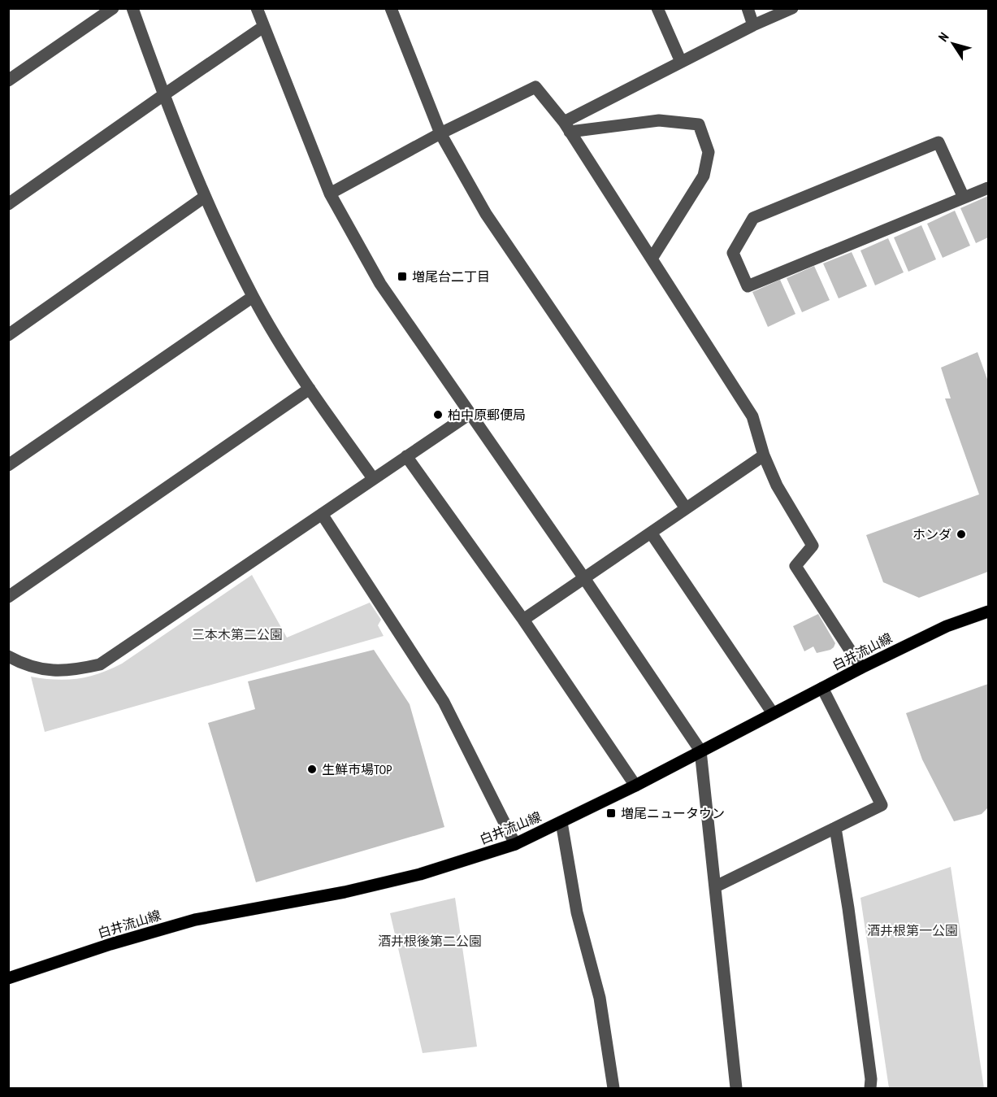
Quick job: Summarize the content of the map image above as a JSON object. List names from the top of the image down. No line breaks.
{"streets":{"main road":["白井流山線"]},"parks":["三本木第二公園","酒井根第一公園","酒井根後第二公園"],"places":{"transit":["増尾台二丁目","増尾ニュータウン"],"other":["柏中原郵便局","ホンダ","生鮮市場TOP"]},"north":"top left"}
